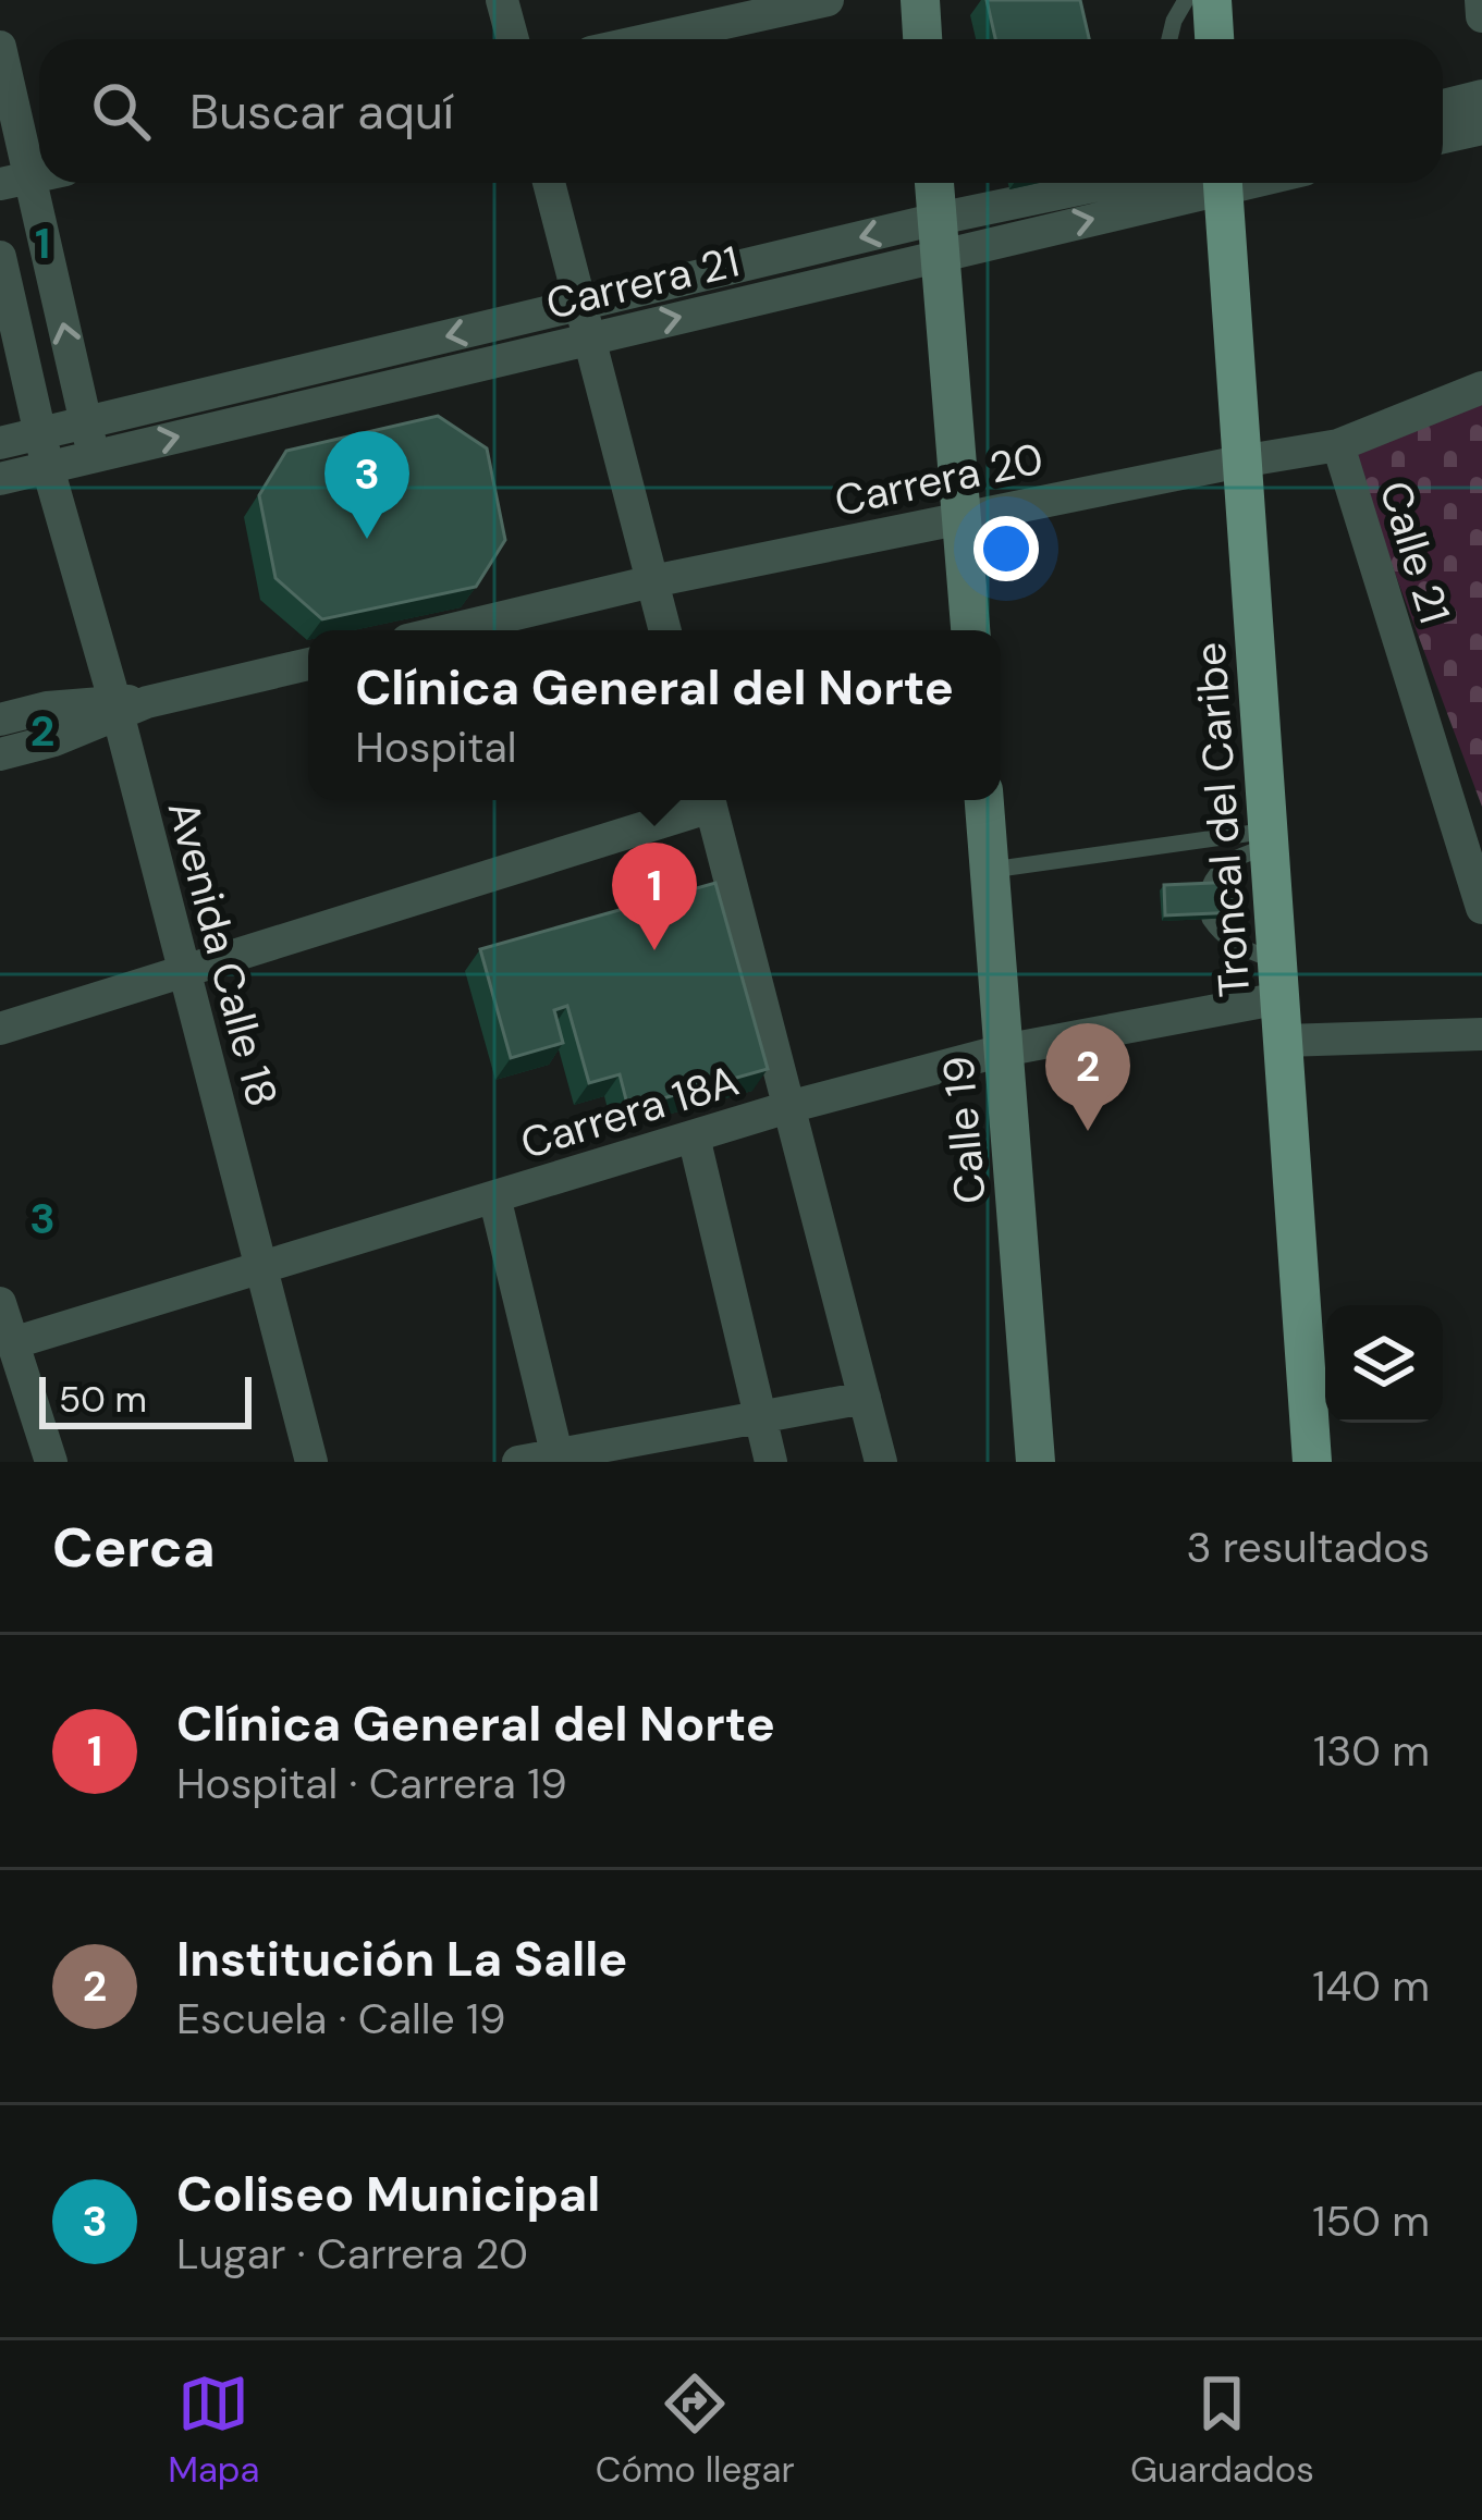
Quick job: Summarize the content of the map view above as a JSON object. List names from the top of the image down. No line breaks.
{"streets":{"main road":["Troncal del Caribe"],"street":["Carrera 21","Carrera 20","Calle 21","Avenida Calle 18","Carrera 18A","Calle 19"]},"crossings":[["Carrera 21","Avenida Calle 18"],["Carrera 20","Calle 21"],["Carrera 20","Troncal del Caribe"],["Troncal del Caribe","Carrera 18A"],["Avenida Calle 18","Carrera 18A"],["Carrera 18A","Calle 19"]],"scale_bar":"50 m","page":{"search":"Buscar aquí","pins":["3","1","2"],"popup":["Clínica General del Norte","Hospital"],"scale":"50 m","heading":["Cerca","3 resultados"],"list":[{"mark":"1","name":"Clínica General del Norte","note":"Hospital · Carrera 19","value":"130 m"},{"mark":"2","name":"Institución La Salle","note":"Escuela · Calle 19","value":"140 m"},{"mark":"3","name":"Coliseo Municipal","note":"Lugar · Carrera 20","value":"150 m"}],"nav":["Mapa","Cómo llegar","Guardados"]},"grid":{"rows":["1","2","3"]}}
